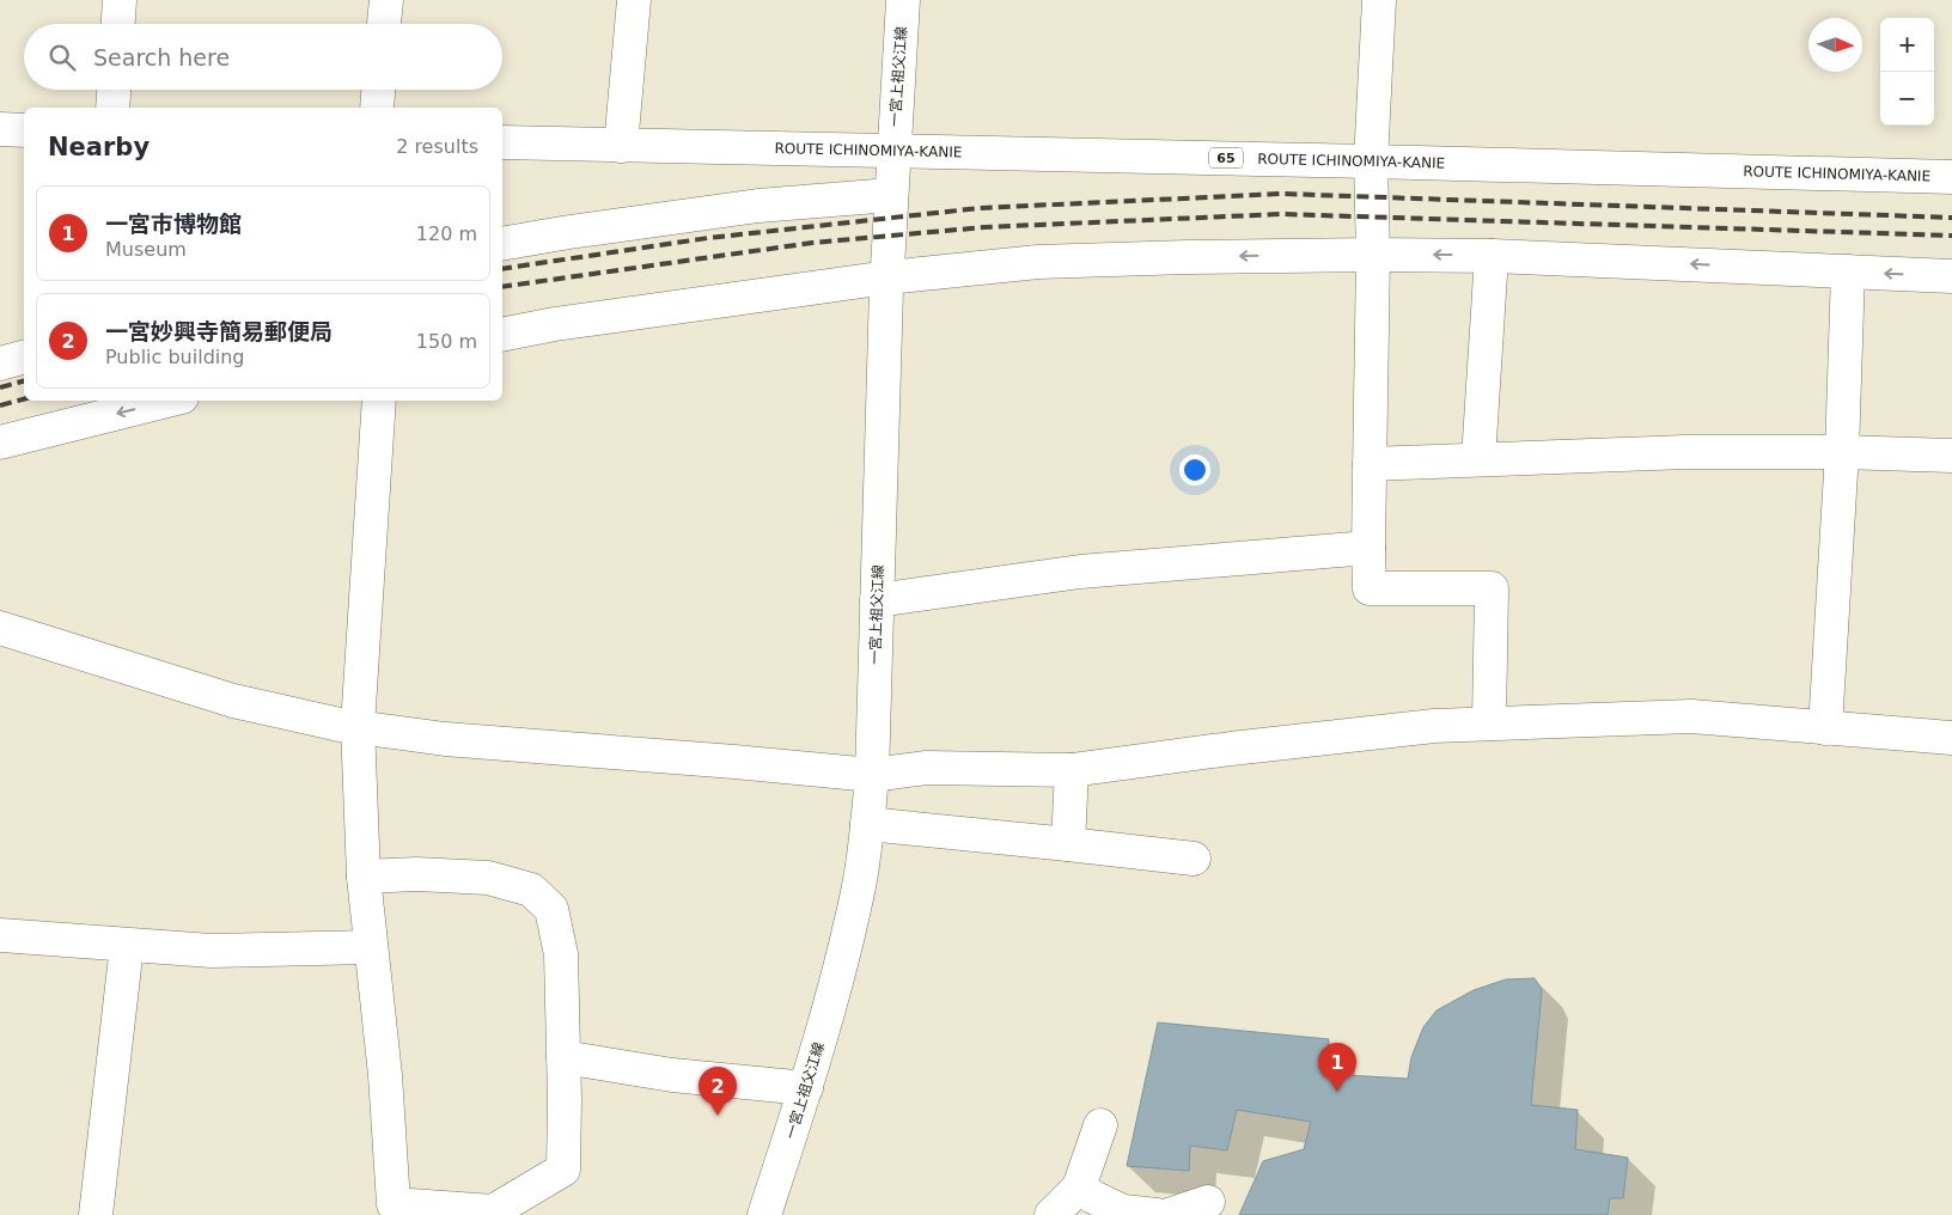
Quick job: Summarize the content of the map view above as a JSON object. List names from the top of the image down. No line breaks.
{"streets":{"street":["一宮上祖父江線","ROUTE ICHINOMIYA-KANIE","65"]},"crossings":[["一宮上祖父江線","ROUTE ICHINOMIYA-KANIE"]],"north":"right","page":{"map_buttons":["+","−"],"search":"Search here","heading":["Nearby","2 results"],"list":[{"mark":"1","name":"一宮市博物館","note":"Museum","value":"120 m"},{"mark":"2","name":"一宮妙興寺簡易郵便局","note":"Public building","value":"150 m"}],"pins":["1","2"]}}
